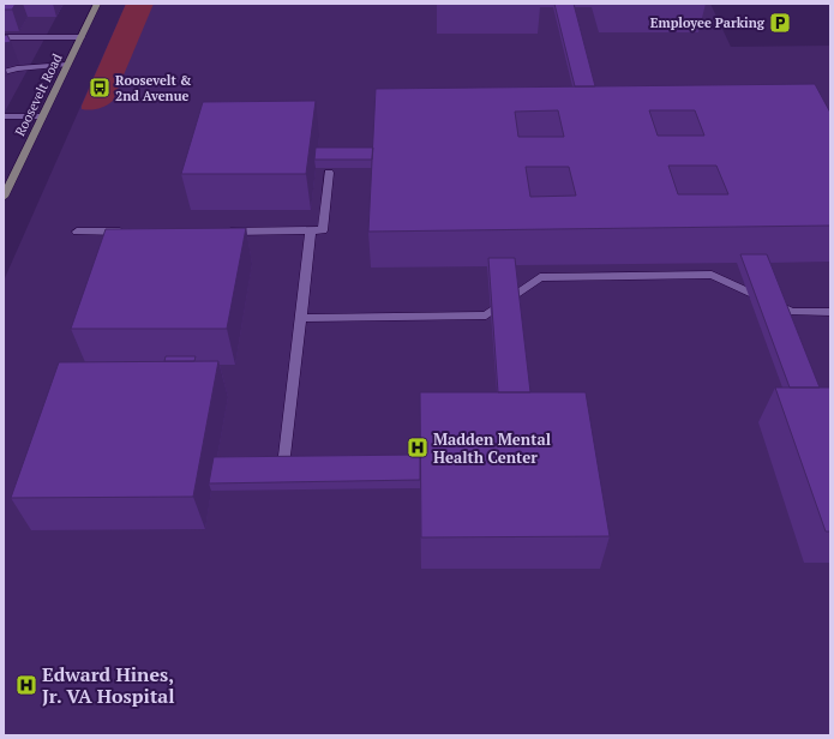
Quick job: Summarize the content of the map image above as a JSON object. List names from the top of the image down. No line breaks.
{"streets":{"main road":["Roosevelt Road"]},"places":{"parking":["Employee Parking"],"bus stop":["Roosevelt & 2nd Avenue"],"hospital":["Madden Mental Health Center","Edward Hines, Jr. VA Hospital"]}}
